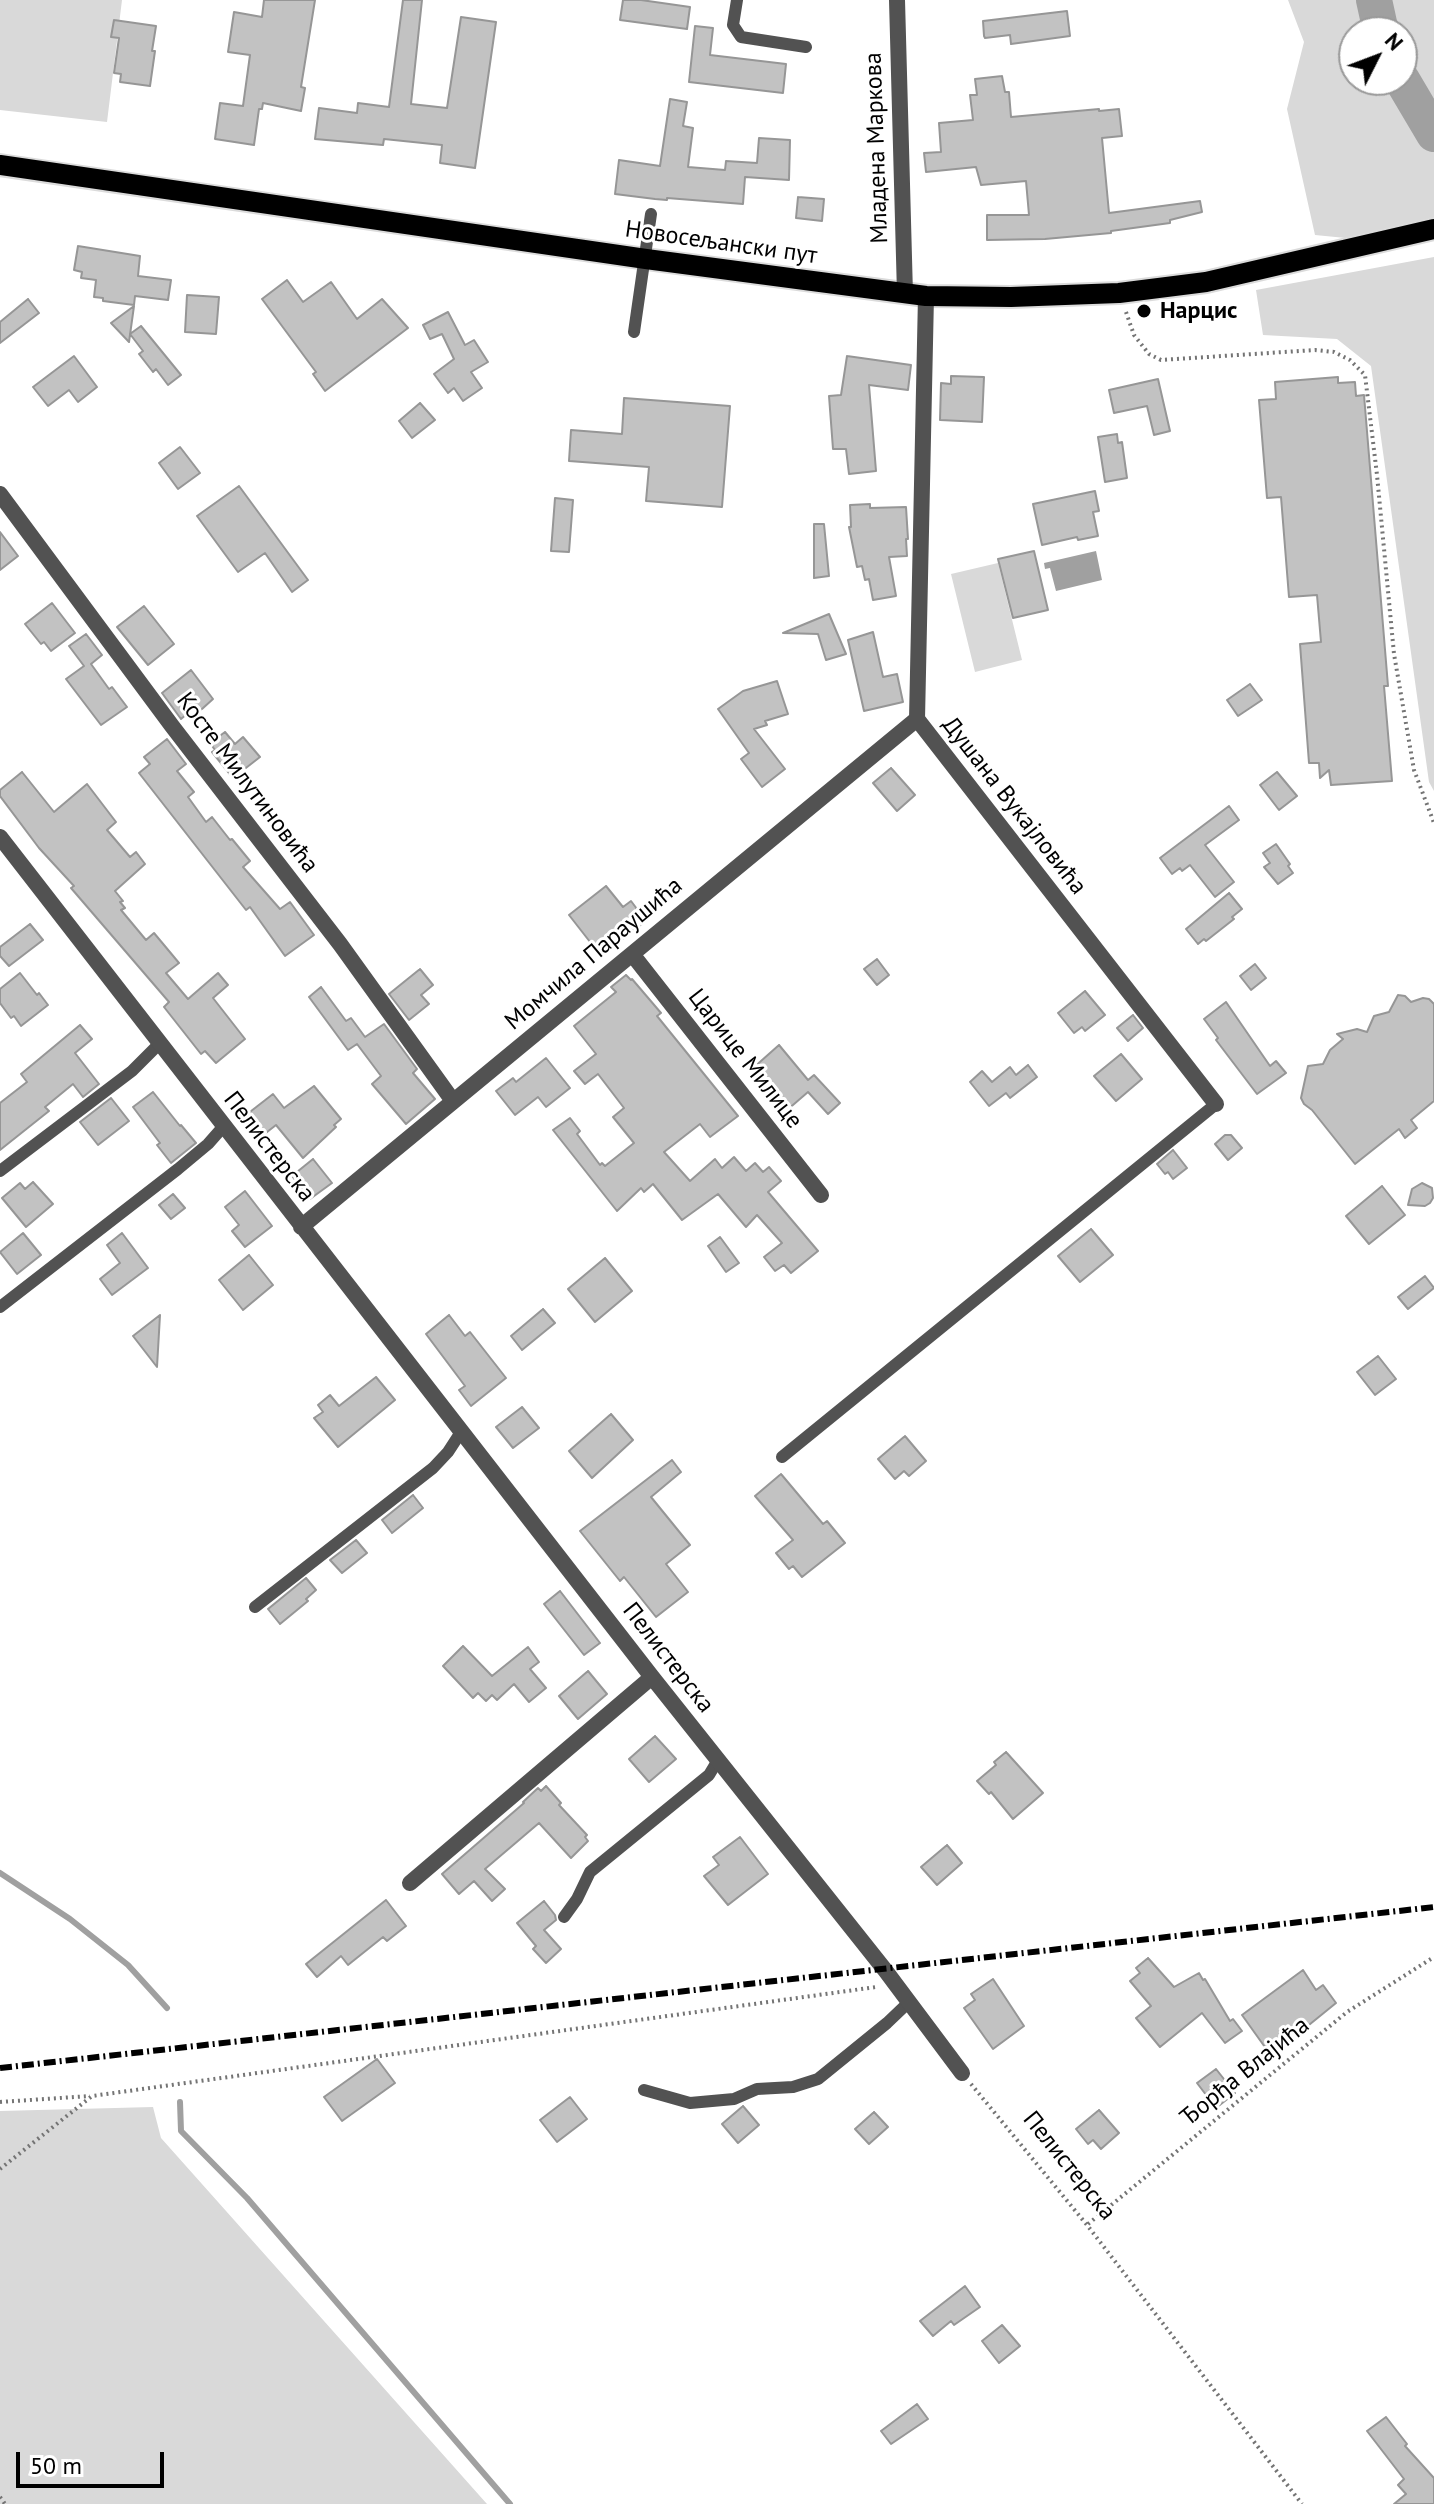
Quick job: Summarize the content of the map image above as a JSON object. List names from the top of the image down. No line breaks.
{"streets":{"main road":["Новосељански пут"],"street":["Младена Маркова","Косте Милутиновића","Душана Вукајловића","Момчила Параушића","Царице Милице","Пелистерска"],"path":["Ђорђа Влајића"]},"crossings":[["Младена Маркова","Новосељански пут"],["Младена Маркова","Душана Вукајловића"],["Новосељански пут","Душана Вукајловића"],["Косте Милутиновића","Момчила Параушића"],["Душана Вукајловића","Момчила Параушића"],["Момчила Параушића","Царице Милице"],["Момчила Параушића","Пелистерска"],["Пелистерска","Ђорђа Влајића"]],"places":["Нарцис"],"scale_bar":"50 m","north":"top right"}
